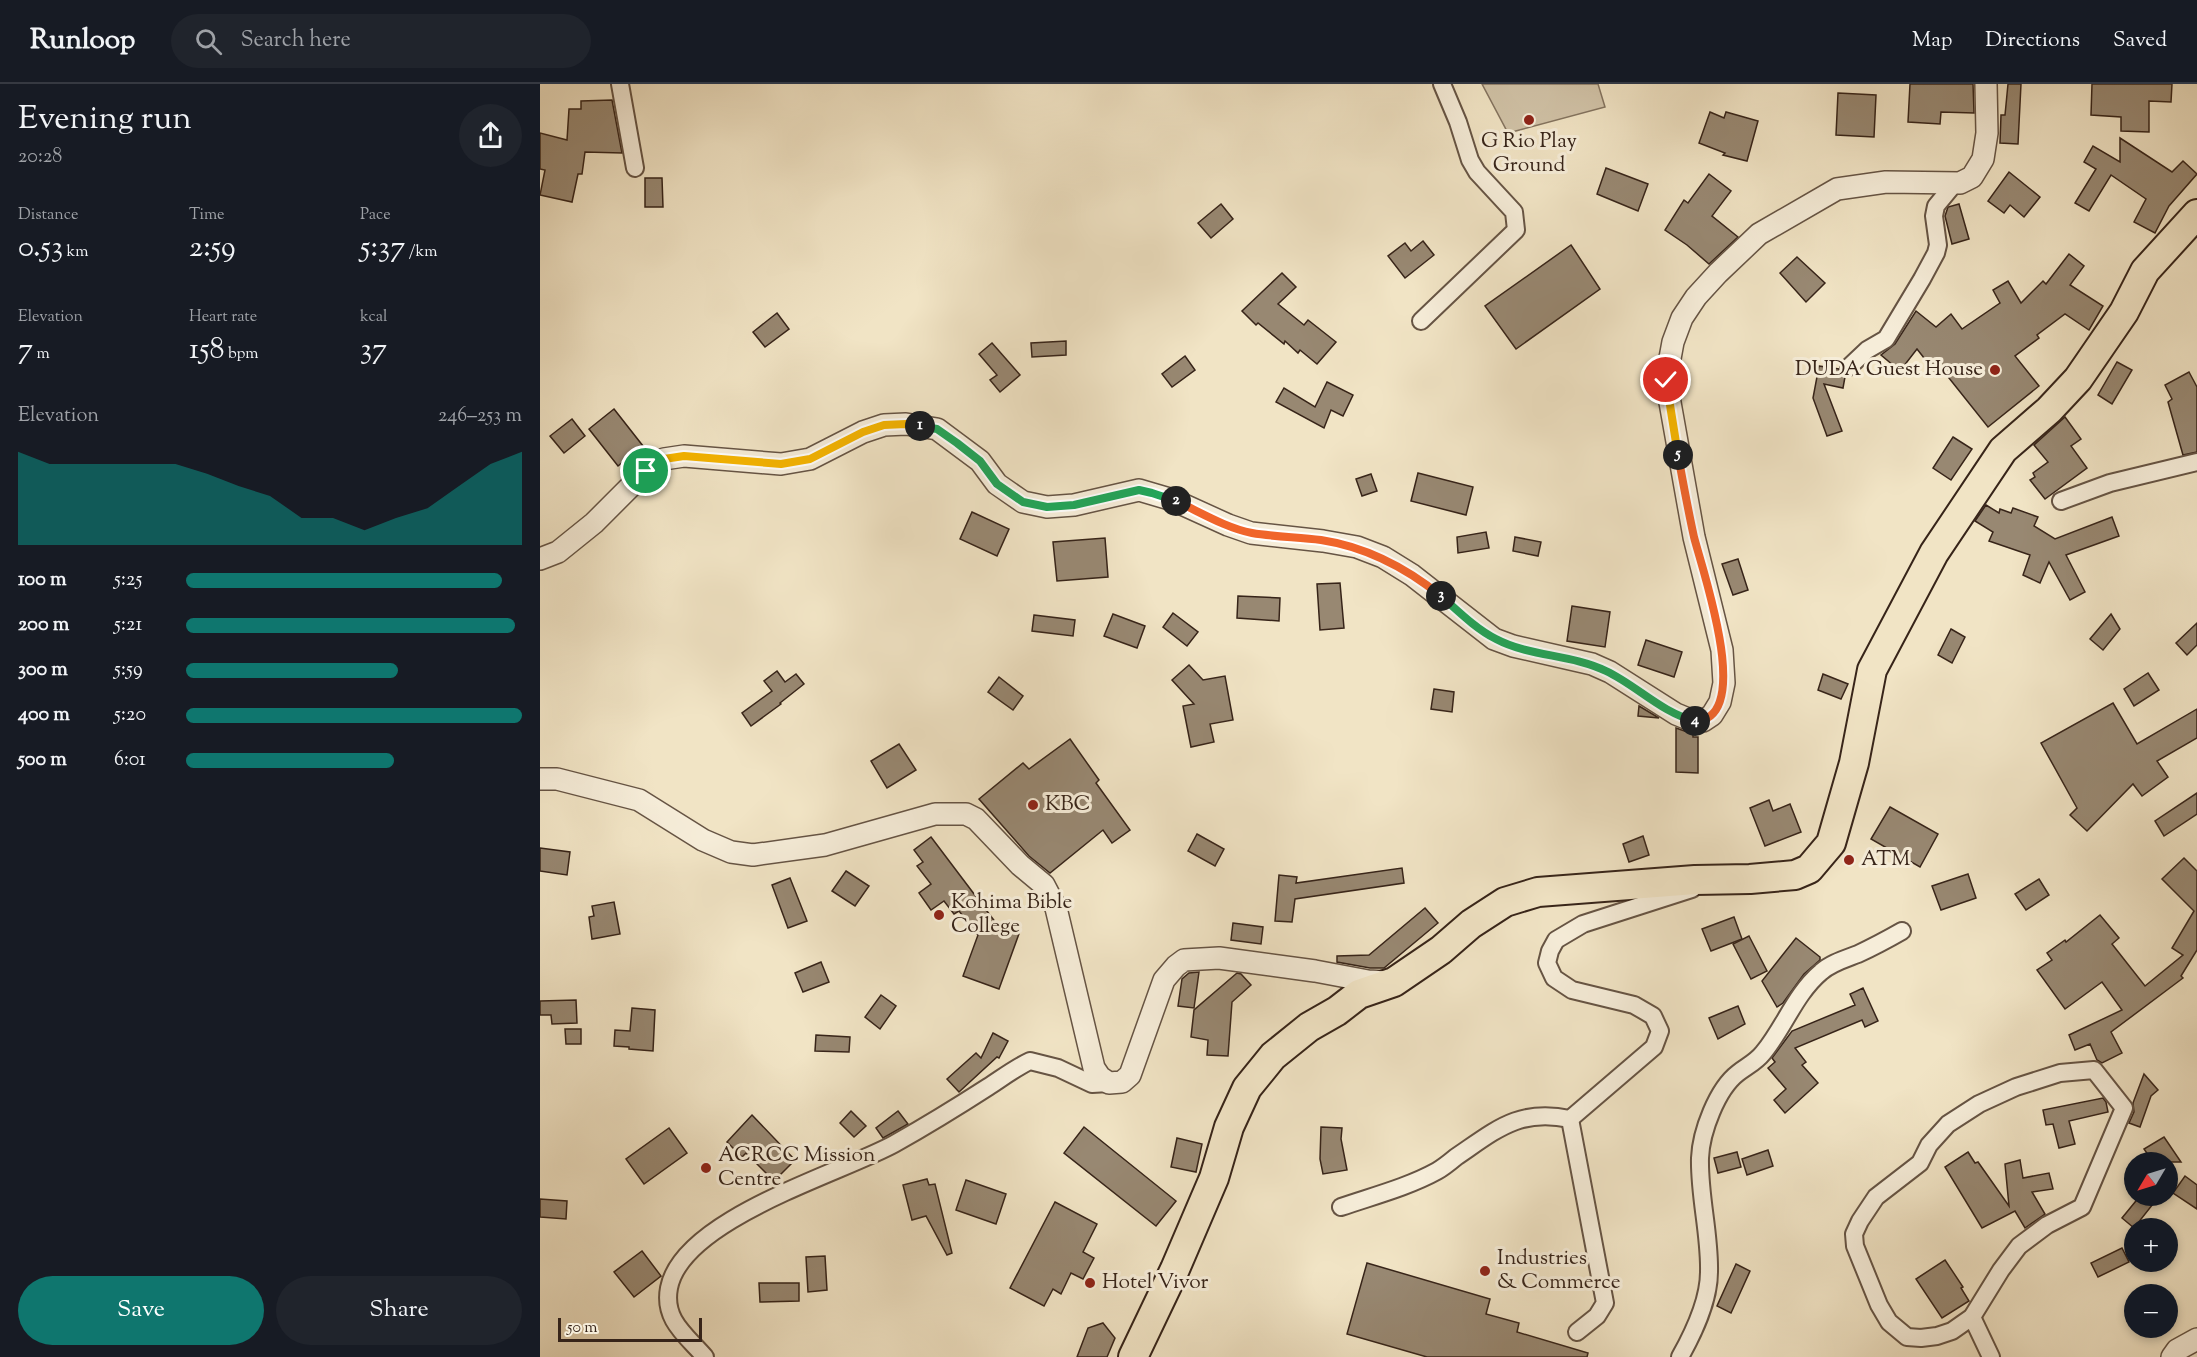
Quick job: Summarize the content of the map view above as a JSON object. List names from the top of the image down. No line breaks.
{"places":["G Rio Play Ground","DUDA Guest House","KBC","ATM","Kohima Bible College","ACRCC Mission Centre","Industries & Commerce","Hotel Vivor"],"scale_bar":"50 m","north":"bottom left","page":{"header":"Runloop","search":"Search here","nav":["Map","Directions","Saved"],"heading":["Evening run","20:28"],"stats":[["Distance","0.53 km"],["Time","2:59"],["Pace","5:37 /km"],["Elevation","7 m"],["Heart rate","158 bpm"],["kcal","37"]],"chart":["Elevation","246–253 m"],"pins":["1","5","2","3","4"],"list":[{"name":"100 m","note":"5:25"},{"name":"200 m","note":"5:21"},{"name":"300 m","note":"5:59"},{"name":"400 m","note":"5:20"},{"name":"500 m","note":"6:01"}],"map_buttons":["+","−"],"buttons":["Save","Share"],"scale":"50 m"}}
